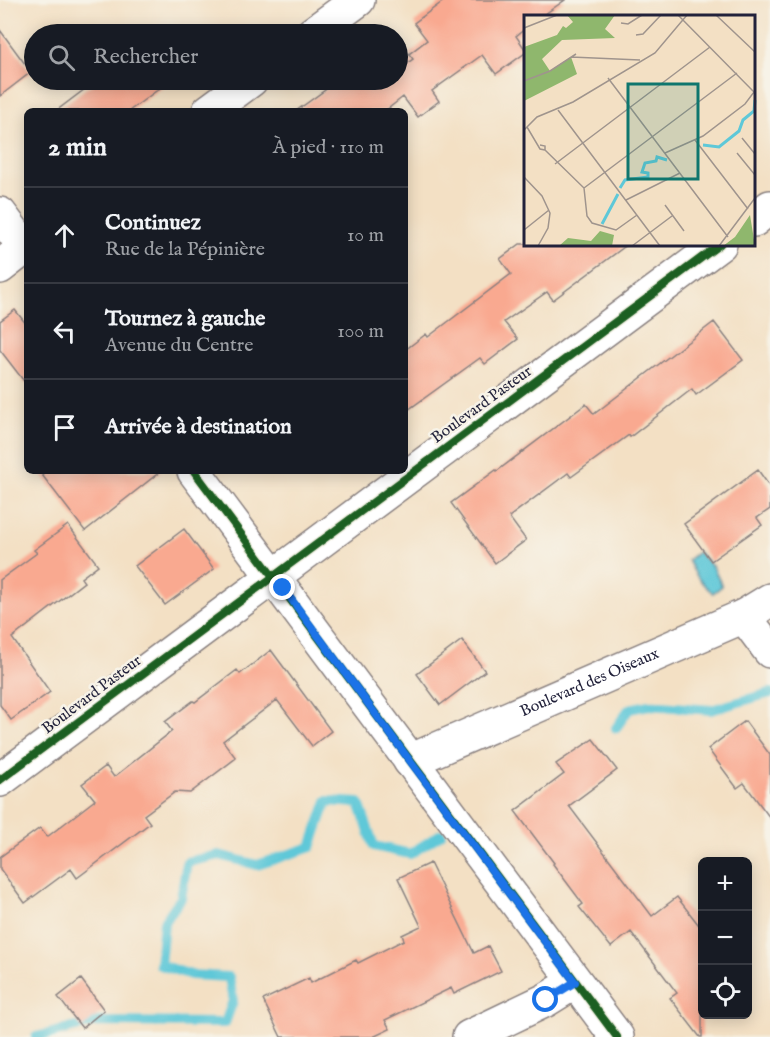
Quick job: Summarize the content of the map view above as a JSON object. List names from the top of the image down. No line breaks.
{"streets":{"street":["Boulevard Pasteur","Boulevard des Oiseaux"]},"page":{"search":"Rechercher","heading":["2 min","À pied · 110 m"],"list":[["Continuez","Rue de la Pépinière","10 m"],["Tournez à gauche","Avenue du Centre","100 m"],"Arrivée à destination"],"map_buttons":["+","−"]}}
